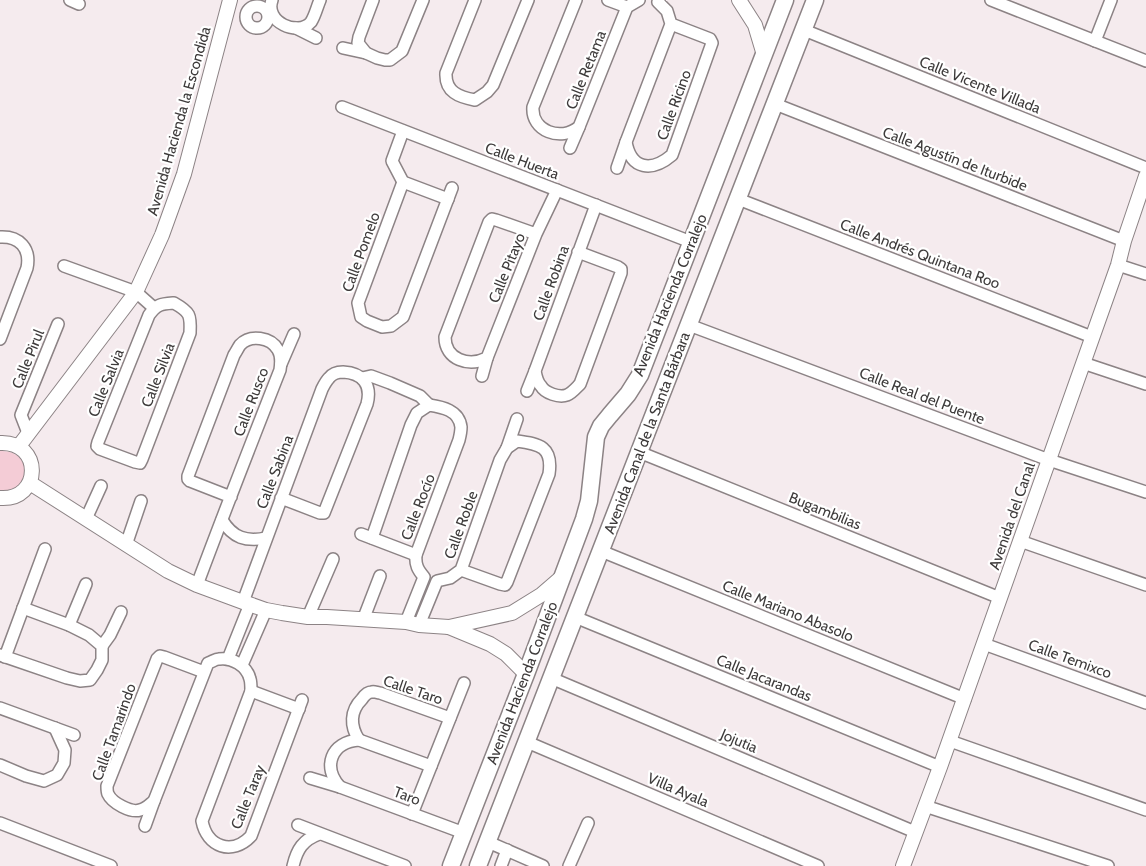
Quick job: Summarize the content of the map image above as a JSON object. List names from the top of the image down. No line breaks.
{"streets":{"main road":["Avenida Hacienda Corralejo","Avenida Canal de la Santa Bárbara"],"street":["Calle Retama","Calle Vicente Villada","Calle Ricino","Avenida Hacienda la Escondida","Calle Agustín de Iturbide","Calle Huerta","Calle Pomelo","Calle Andrés Quintana Roo","Calle Pitayo","Calle Robina","Calle Pirul","Calle Silvia","Calle Salvia","Calle Real del Puente","Calle Rusco","Calle Sabina","Calle Rocío","Bugambilias","Avenida del Canal","Calle Roble","Calle Mariano Abasolo","Calle Temixco","Calle Jacarandas","Calle Taro","Calle Tamarindo","Jojutia","Villa Ayala","Taro","Calle Taray"]},"crossings":[["Calle Vicente Villada","Avenida Canal de la Santa Bárbara"],["Avenida Hacienda la Escondida","Calle Pirul"],["Calle Agustín de Iturbide","Avenida Canal de la Santa Bárbara"],["Calle Agustín de Iturbide","Avenida del Canal"],["Calle Huerta","Calle Pitayo"],["Calle Huerta","Calle Robina"],["Calle Huerta","Avenida Hacienda Corralejo"],["Calle Andrés Quintana Roo","Avenida Canal de la Santa Bárbara"],["Calle Andrés Quintana Roo","Avenida del Canal"],["Avenida Hacienda Corralejo","Taro"],["Calle Silvia","Calle Salvia"],["Calle Real del Puente","Avenida Canal de la Santa Bárbara"],["Calle Real del Puente","Avenida del Canal"],["Avenida Canal de la Santa Bárbara","Bugambilias"],["Avenida Canal de la Santa Bárbara","Calle Mariano Abasolo"],["Avenida Canal de la Santa Bárbara","Calle Jacarandas"],["Avenida Canal de la Santa Bárbara","Jojutia"],["Avenida Canal de la Santa Bárbara","Villa Ayala"],["Calle Sabina","Calle Rocío"],["Calle Rocío","Calle Roble"],["Bugambilias","Avenida del Canal"],["Avenida del Canal","Calle Mariano Abasolo"],["Avenida del Canal","Calle Temixco"],["Avenida del Canal","Calle Jacarandas"],["Avenida del Canal","Jojutia"],["Calle Taro","Taro"]]}
